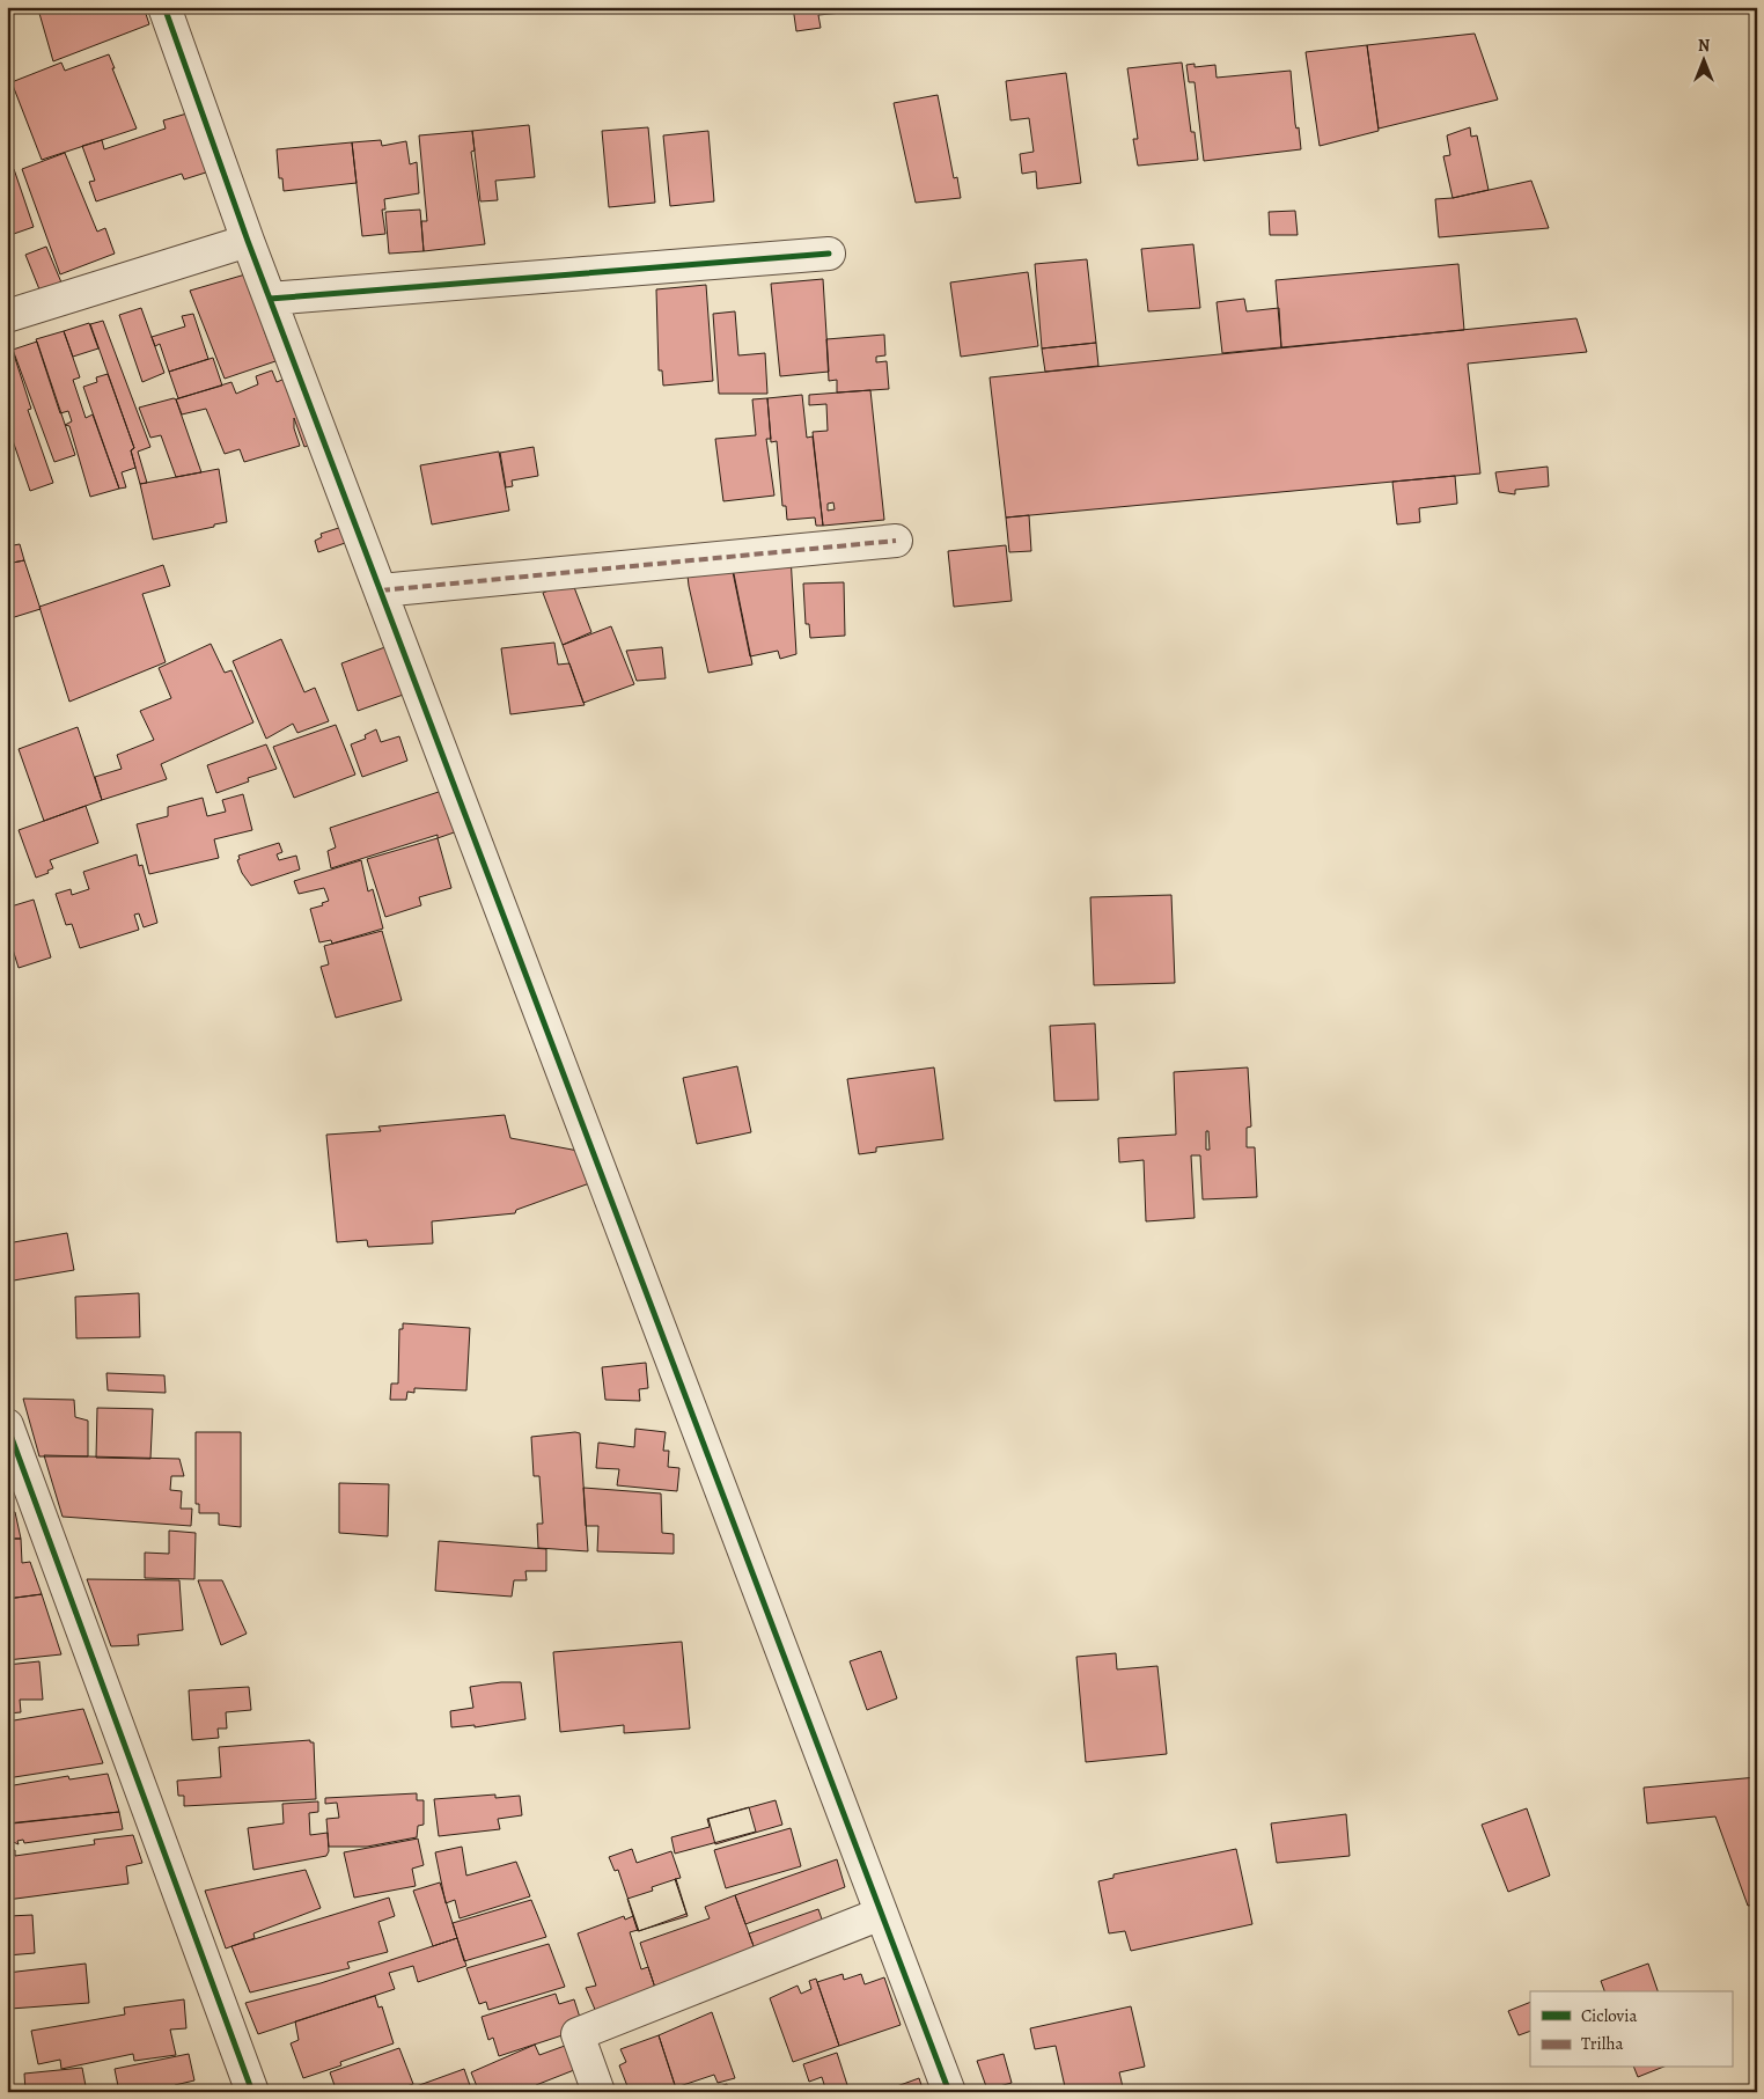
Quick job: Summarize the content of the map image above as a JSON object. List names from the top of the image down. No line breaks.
{"legend":["Ciclovia","Trilha"],"north":"top"}
